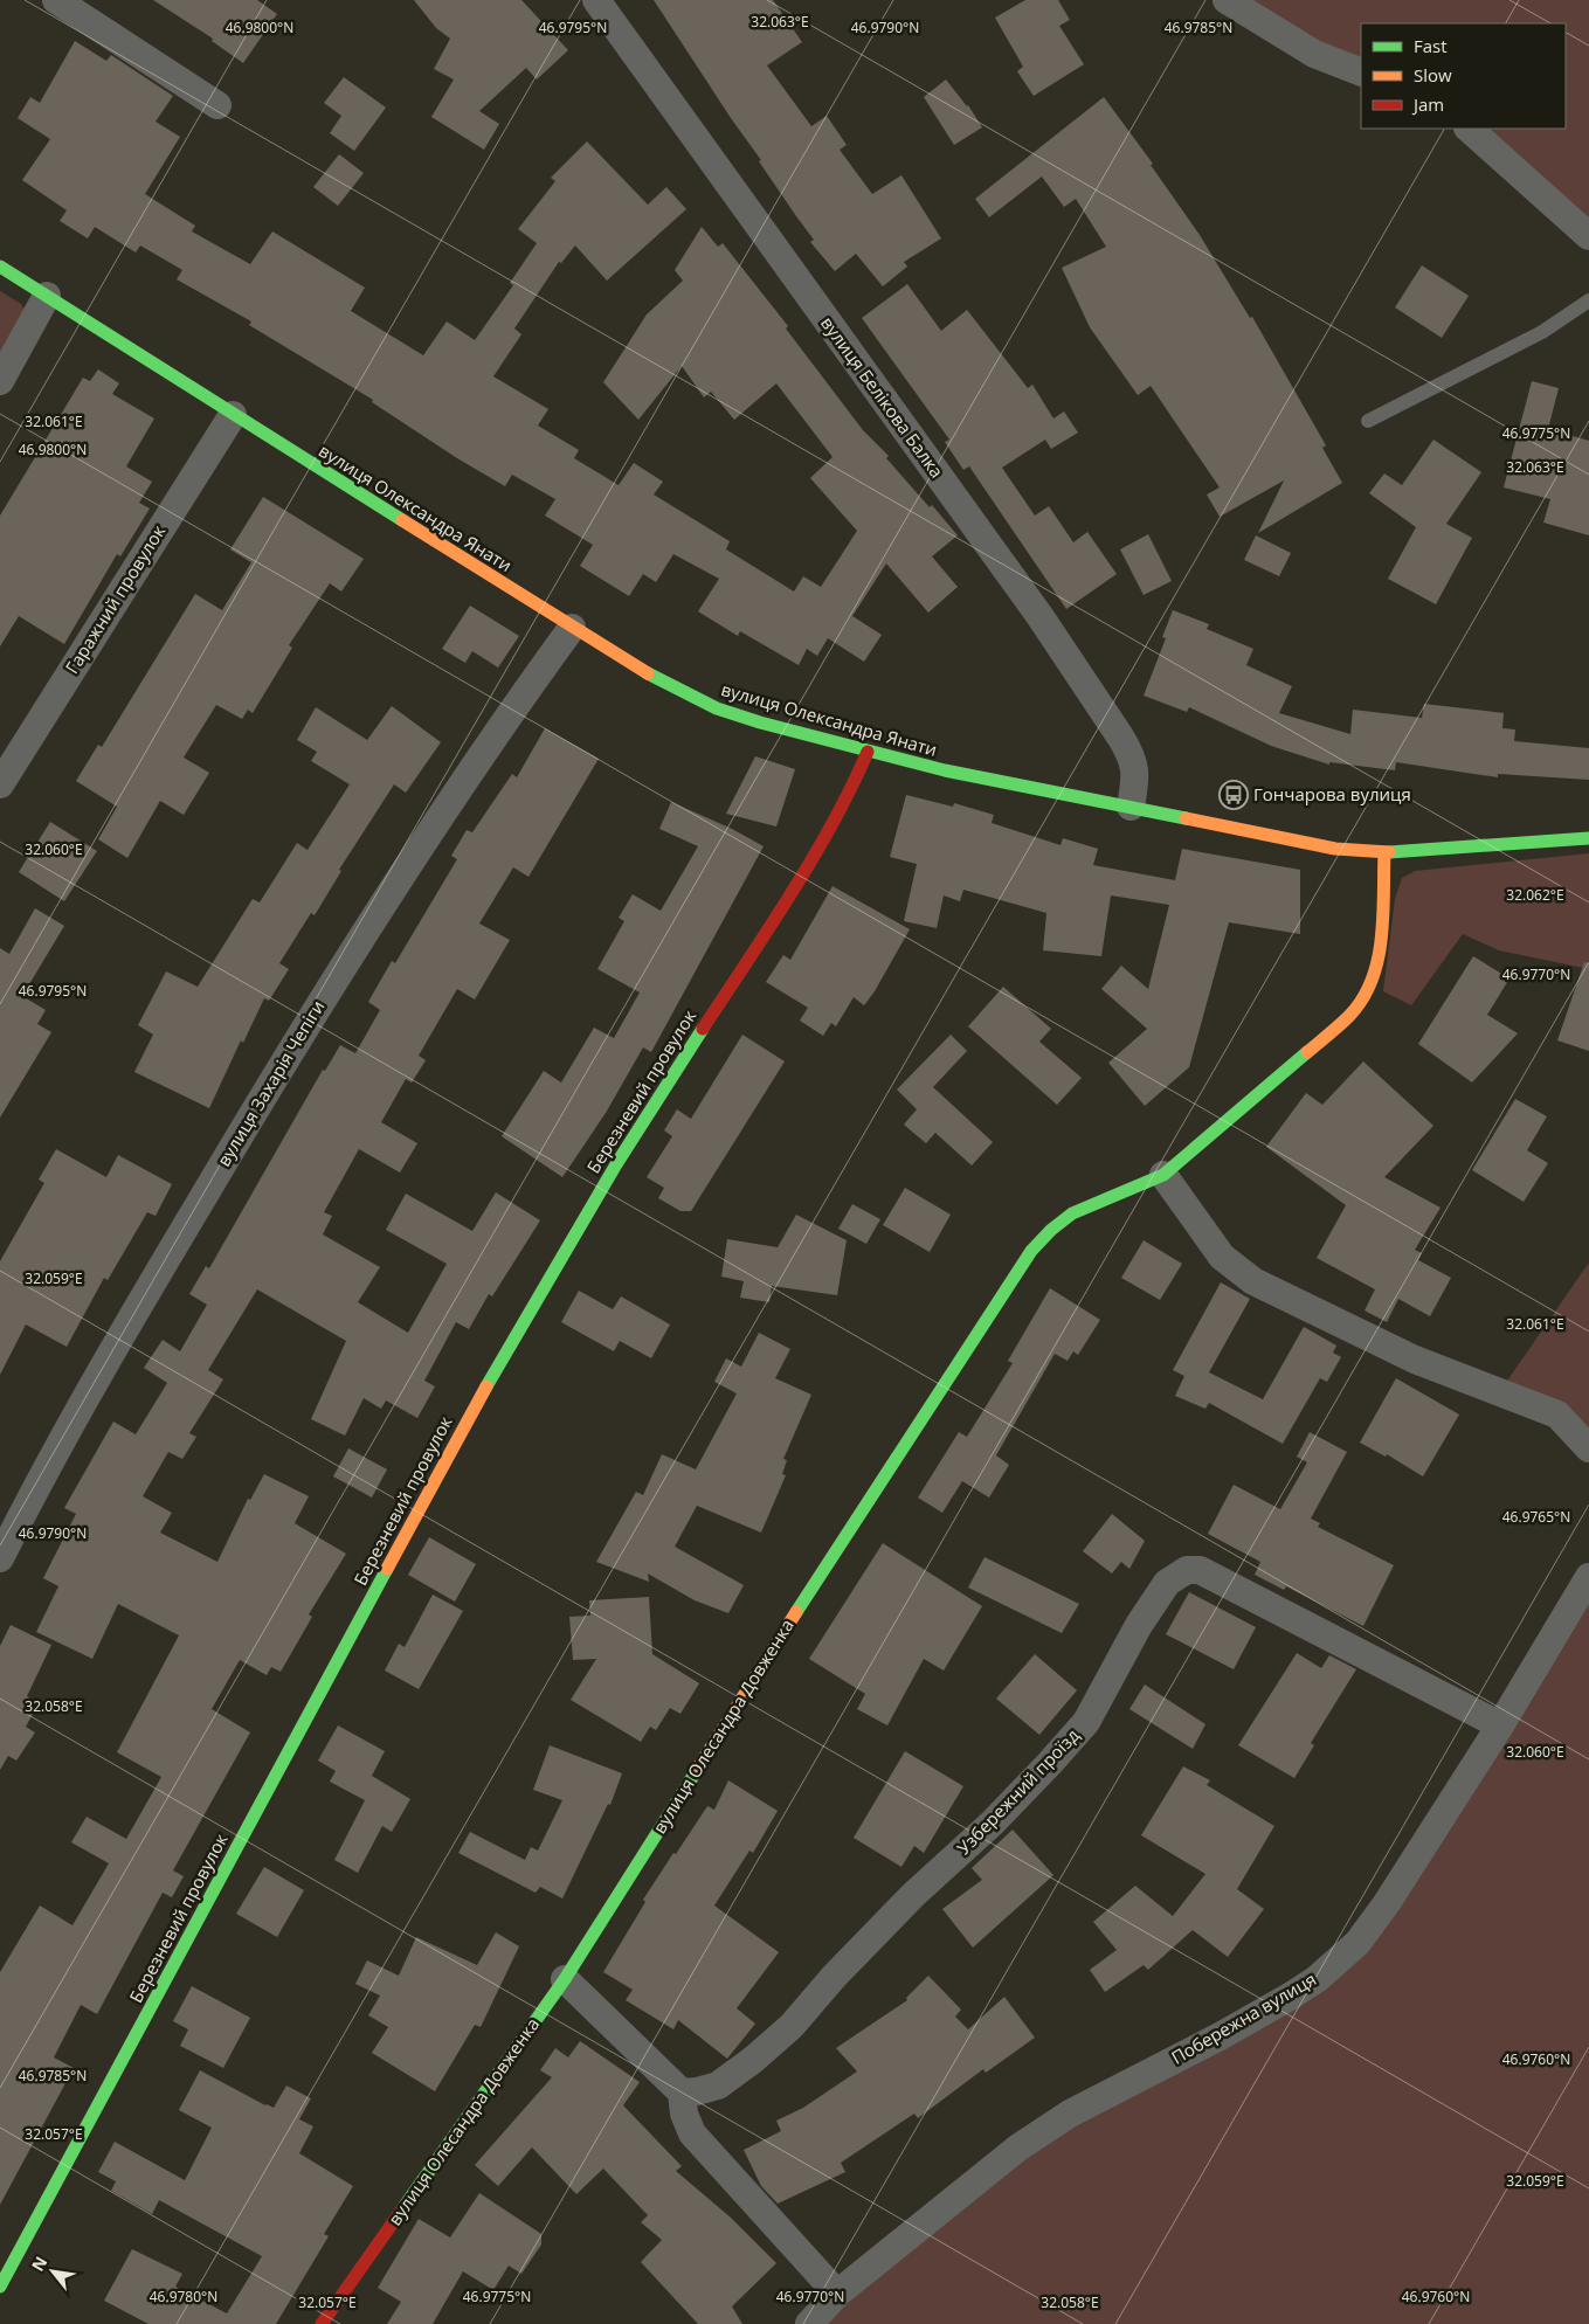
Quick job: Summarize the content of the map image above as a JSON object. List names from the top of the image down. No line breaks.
{"streets":{"street":["вулиця Белікова Балка","вулиця Олександра Янати","Гаражний провулок","вулиця Захарія Чепіги","Березневий провулок","вулиця Олесандра Довженка","Узбережний проїзд","Побережна вулиця"]},"crossings":[["вулиця Белікова Балка","вулиця Олександра Янати"],["вулиця Олександра Янати","Гаражний провулок"],["вулиця Олександра Янати","вулиця Захарія Чепіги"],["вулиця Олександра Янати","Березневий провулок"],["вулиця Олександра Янати","вулиця Олесандра Довженка"],["Узбережний проїзд","Побережна вулиця"]],"places":{"bus stop":["Гончарова вулиця"]},"legend":["Fast","Slow","Jam"],"north":"top left","coordinates":["32.063°E","46.9800°N","46.9795°N","46.9790°N","46.9785°N","32.061°E","46.9775°N","32.060°E","32.062°E","46.9770°N","32.059°E","46.9765°N","32.058°E","46.9760°N","32.057°E","46.9780°N"]}
